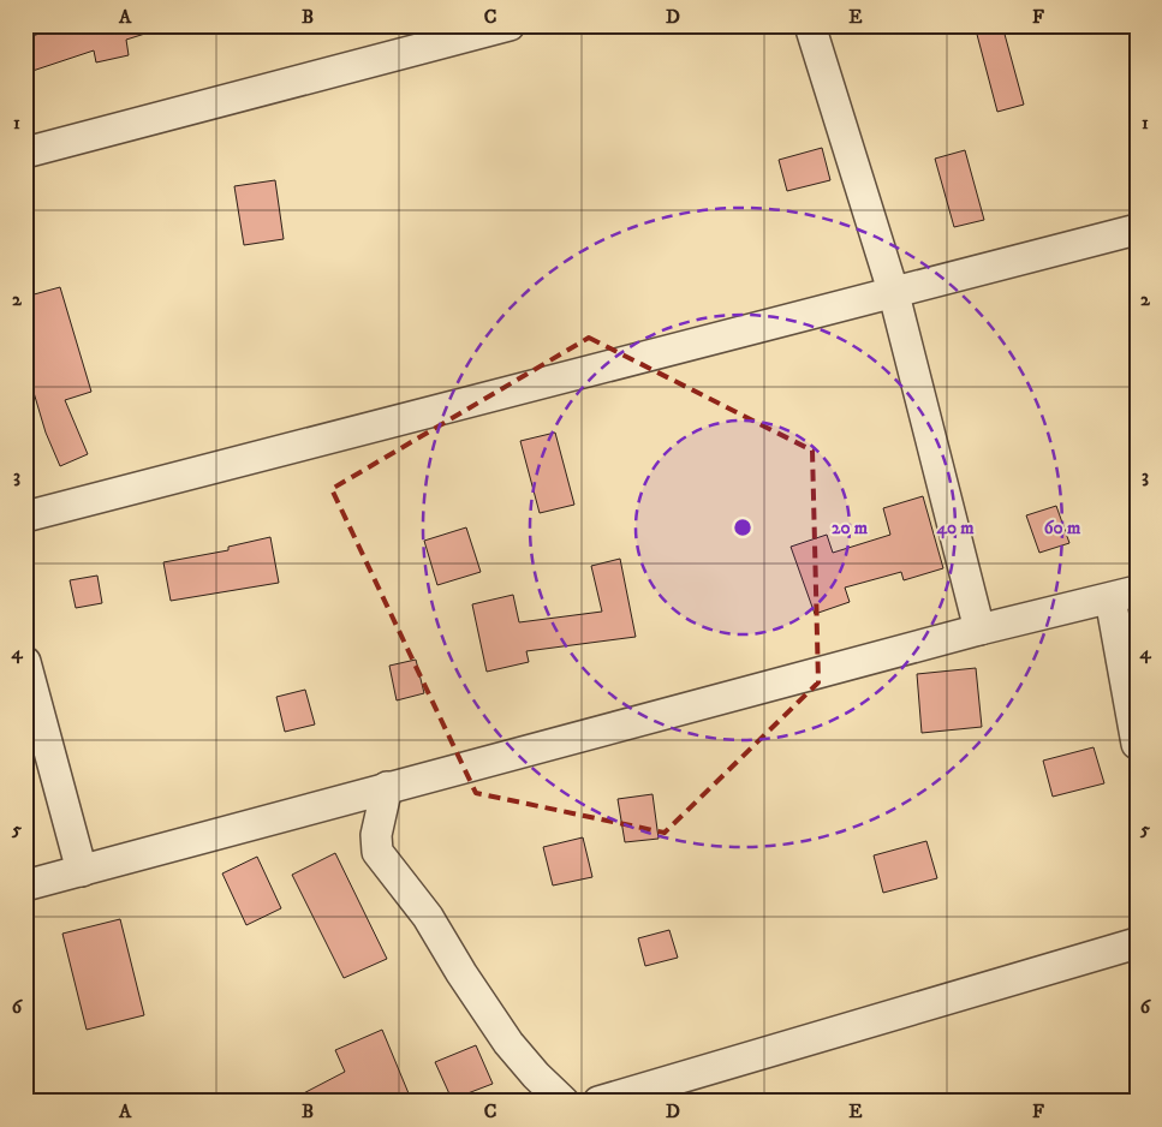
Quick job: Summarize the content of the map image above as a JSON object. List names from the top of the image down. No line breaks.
{"grid":{"columns":["A","B","C","D","E","F"],"rows":["1","2","3","4","5","6"]},"rings":["20 m","40 m","60 m"]}
